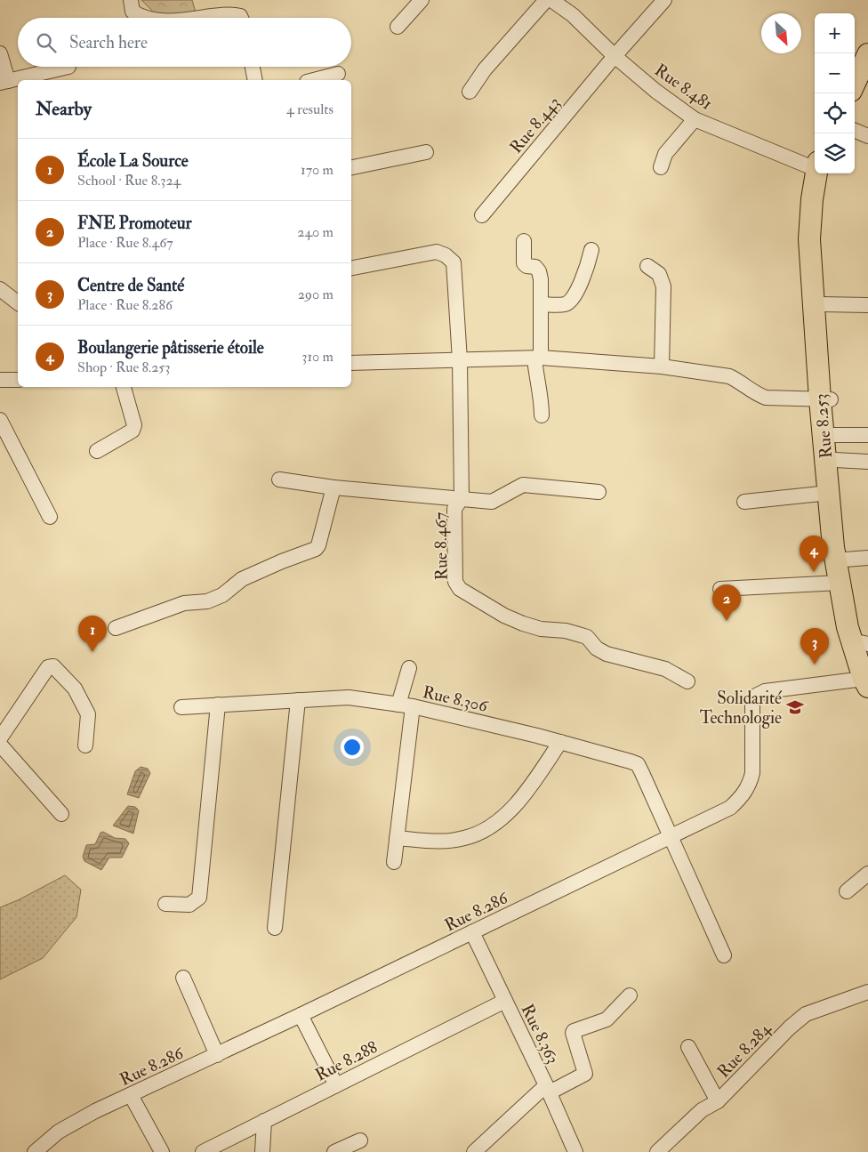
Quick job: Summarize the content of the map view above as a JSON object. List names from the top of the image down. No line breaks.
{"streets":{"highway":["Rue 8.253"],"street":["Rue 8.481","Rue 8.443","Rue 8.467","Rue 8.306","Rue 8.286","Rue 8.363","Rue 8.284","Rue 8.288"]},"crossings":[["Rue 8.481","Rue 8.443"],["Rue 8.253","Rue 8.286"],["Rue 8.306","Rue 8.286"],["Rue 8.286","Rue 8.363"],["Rue 8.363","Rue 8.288"]],"places":{"school or university":["Solidarité Technologie"]},"north":"bottom right","page":{"map_buttons":["+","−"],"search":"Search here","heading":["Nearby","4 results"],"list":[{"mark":"1","name":"École La Source","note":"School · Rue 8.324","value":"170 m"},{"mark":"2","name":"FNE Promoteur","note":"Place · Rue 8.467","value":"240 m"},{"mark":"3","name":"Centre de Santé","note":"Place · Rue 8.286","value":"290 m"},{"mark":"4","name":"Boulangerie pâtisserie étoile","note":"Shop · Rue 8.253","value":"310 m"}],"pins":["4","2","1","3"]}}
